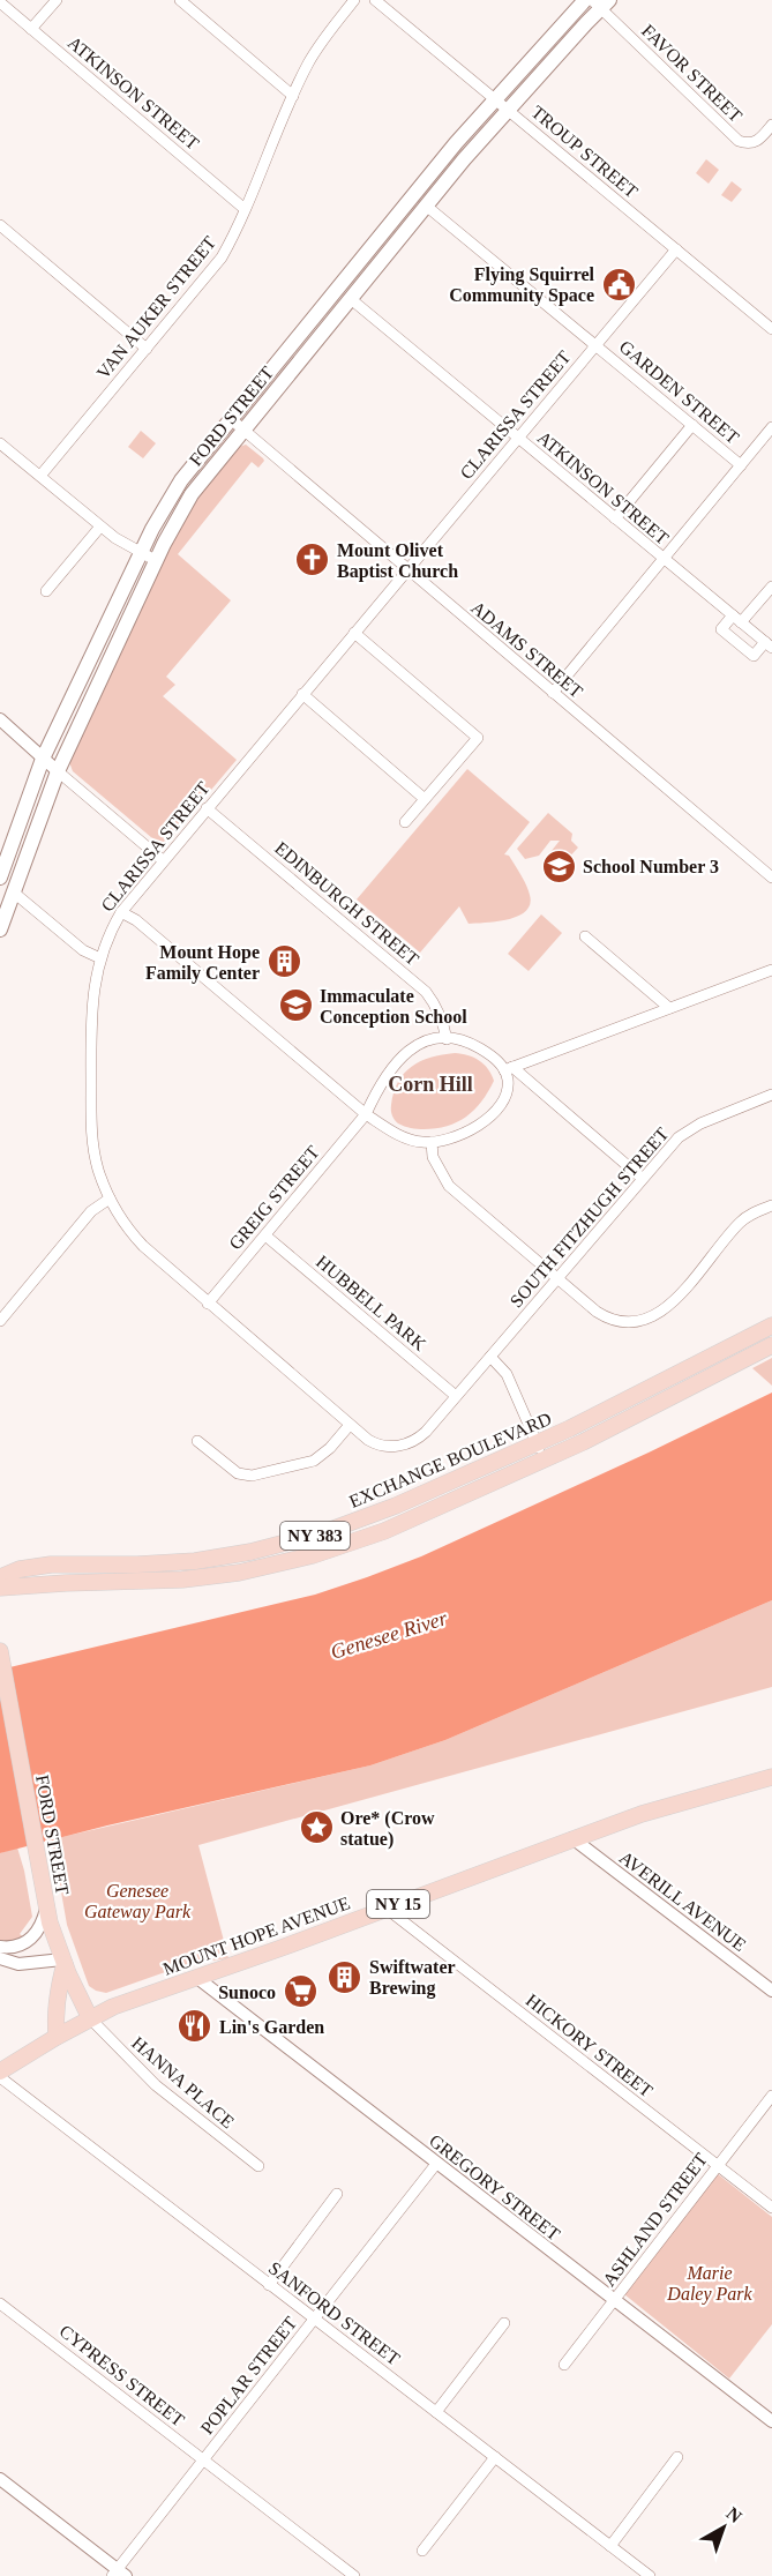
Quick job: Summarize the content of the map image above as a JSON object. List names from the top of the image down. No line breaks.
{"streets":{"main road":["FORD STREET","EXCHANGE BOULEVARD","NY 383","NY 15","MOUNT HOPE AVENUE"],"street":["FAVOR STREET","ATKINSON STREET","TROUP STREET","VAN AUKER STREET","GARDEN STREET","CLARISSA STREET","ADAMS STREET","EDINBURGH STREET","GREIG STREET","SOUTH FITZHUGH STREET","HUBBELL PARK","AVERILL AVENUE","HICKORY STREET","HANNA PLACE","GREGORY STREET","ASHLAND STREET","SANFORD STREET","CYPRESS STREET","POPLAR STREET"]},"crossings":[["FAVOR STREET","FORD STREET"],["ATKINSON STREET","VAN AUKER STREET"],["ATKINSON STREET","CLARISSA STREET"],["ATKINSON STREET","FORD STREET"],["TROUP STREET","CLARISSA STREET"],["TROUP STREET","FORD STREET"],["GARDEN STREET","CLARISSA STREET"],["GARDEN STREET","FORD STREET"],["CLARISSA STREET","ADAMS STREET"],["CLARISSA STREET","EDINBURGH STREET"],["CLARISSA STREET","GREIG STREET"],["CLARISSA STREET","SOUTH FITZHUGH STREET"],["CLARISSA STREET","HUBBELL PARK"],["FORD STREET","ADAMS STREET"],["FORD STREET","MOUNT HOPE AVENUE"],["FORD STREET","HANNA PLACE"],["EDINBURGH STREET","GREIG STREET"],["GREIG STREET","HUBBELL PARK"],["SOUTH FITZHUGH STREET","HUBBELL PARK"],["AVERILL AVENUE","MOUNT HOPE AVENUE"],["MOUNT HOPE AVENUE","HICKORY STREET"],["MOUNT HOPE AVENUE","HANNA PLACE"],["MOUNT HOPE AVENUE","GREGORY STREET"],["MOUNT HOPE AVENUE","SANFORD STREET"],["HICKORY STREET","ASHLAND STREET"],["GREGORY STREET","ASHLAND STREET"],["GREGORY STREET","POPLAR STREET"],["SANFORD STREET","POPLAR STREET"],["CYPRESS STREET","POPLAR STREET"]],"districts":["Corn Hill"],"water":["Genesee River"],"parks":["Genesee Gateway Park","Marie Daley Park"],"places":{"public building":["Flying Squirrel Community Space"],"church":["Mount Olivet Baptist Church"],"school or university":["School Number 3","Immaculate Conception School"],"building":["Mount Hope Family Center","Swiftwater Brewing"],"place":["Ore* (Crow statue)"],"supermarket":["Sunoco"],"restaurant":["Lin's Garden"]},"north":"top right"}
